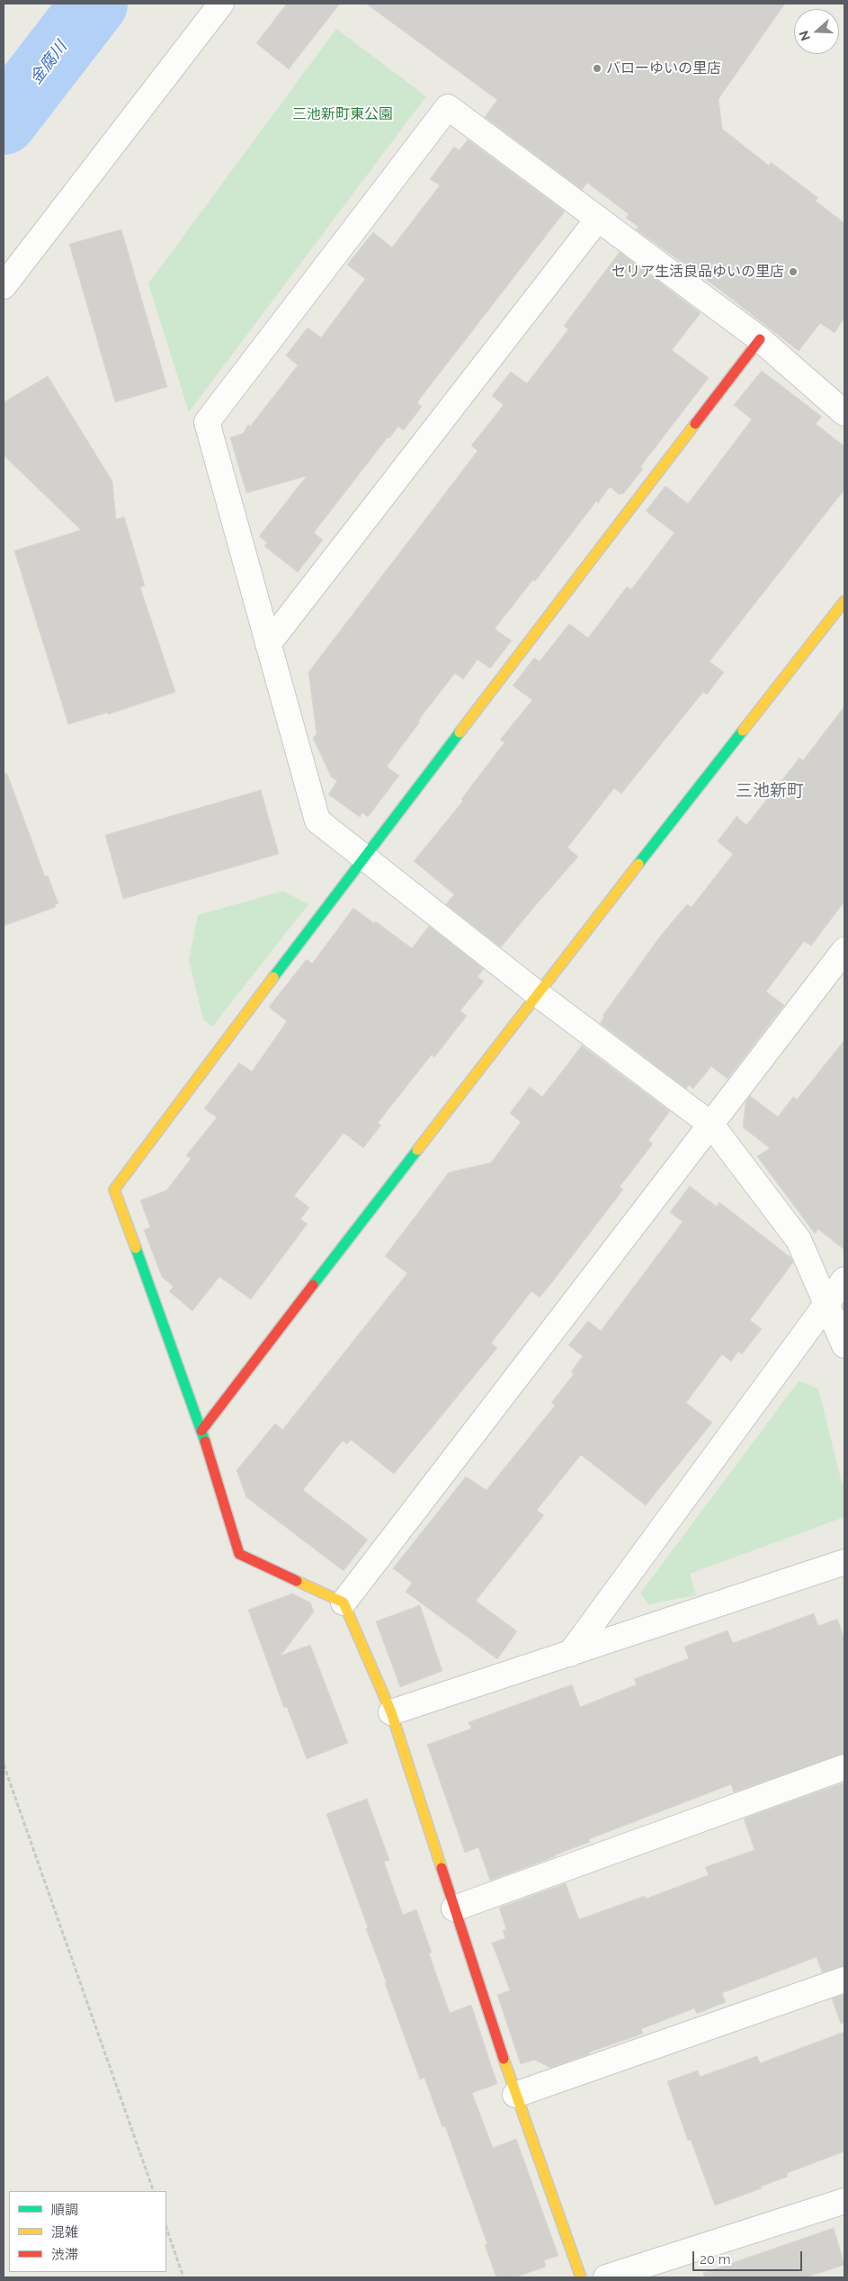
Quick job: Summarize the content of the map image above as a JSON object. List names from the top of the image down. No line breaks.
{"districts":["三池新町"],"water":["金腐川"],"parks":["三池新町東公園"],"places":["バローゆいの里店","セリア生活良品ゆいの里店"],"legend":["順調","混雑","渋滞"],"scale_bar":"20 m","north":"left"}
